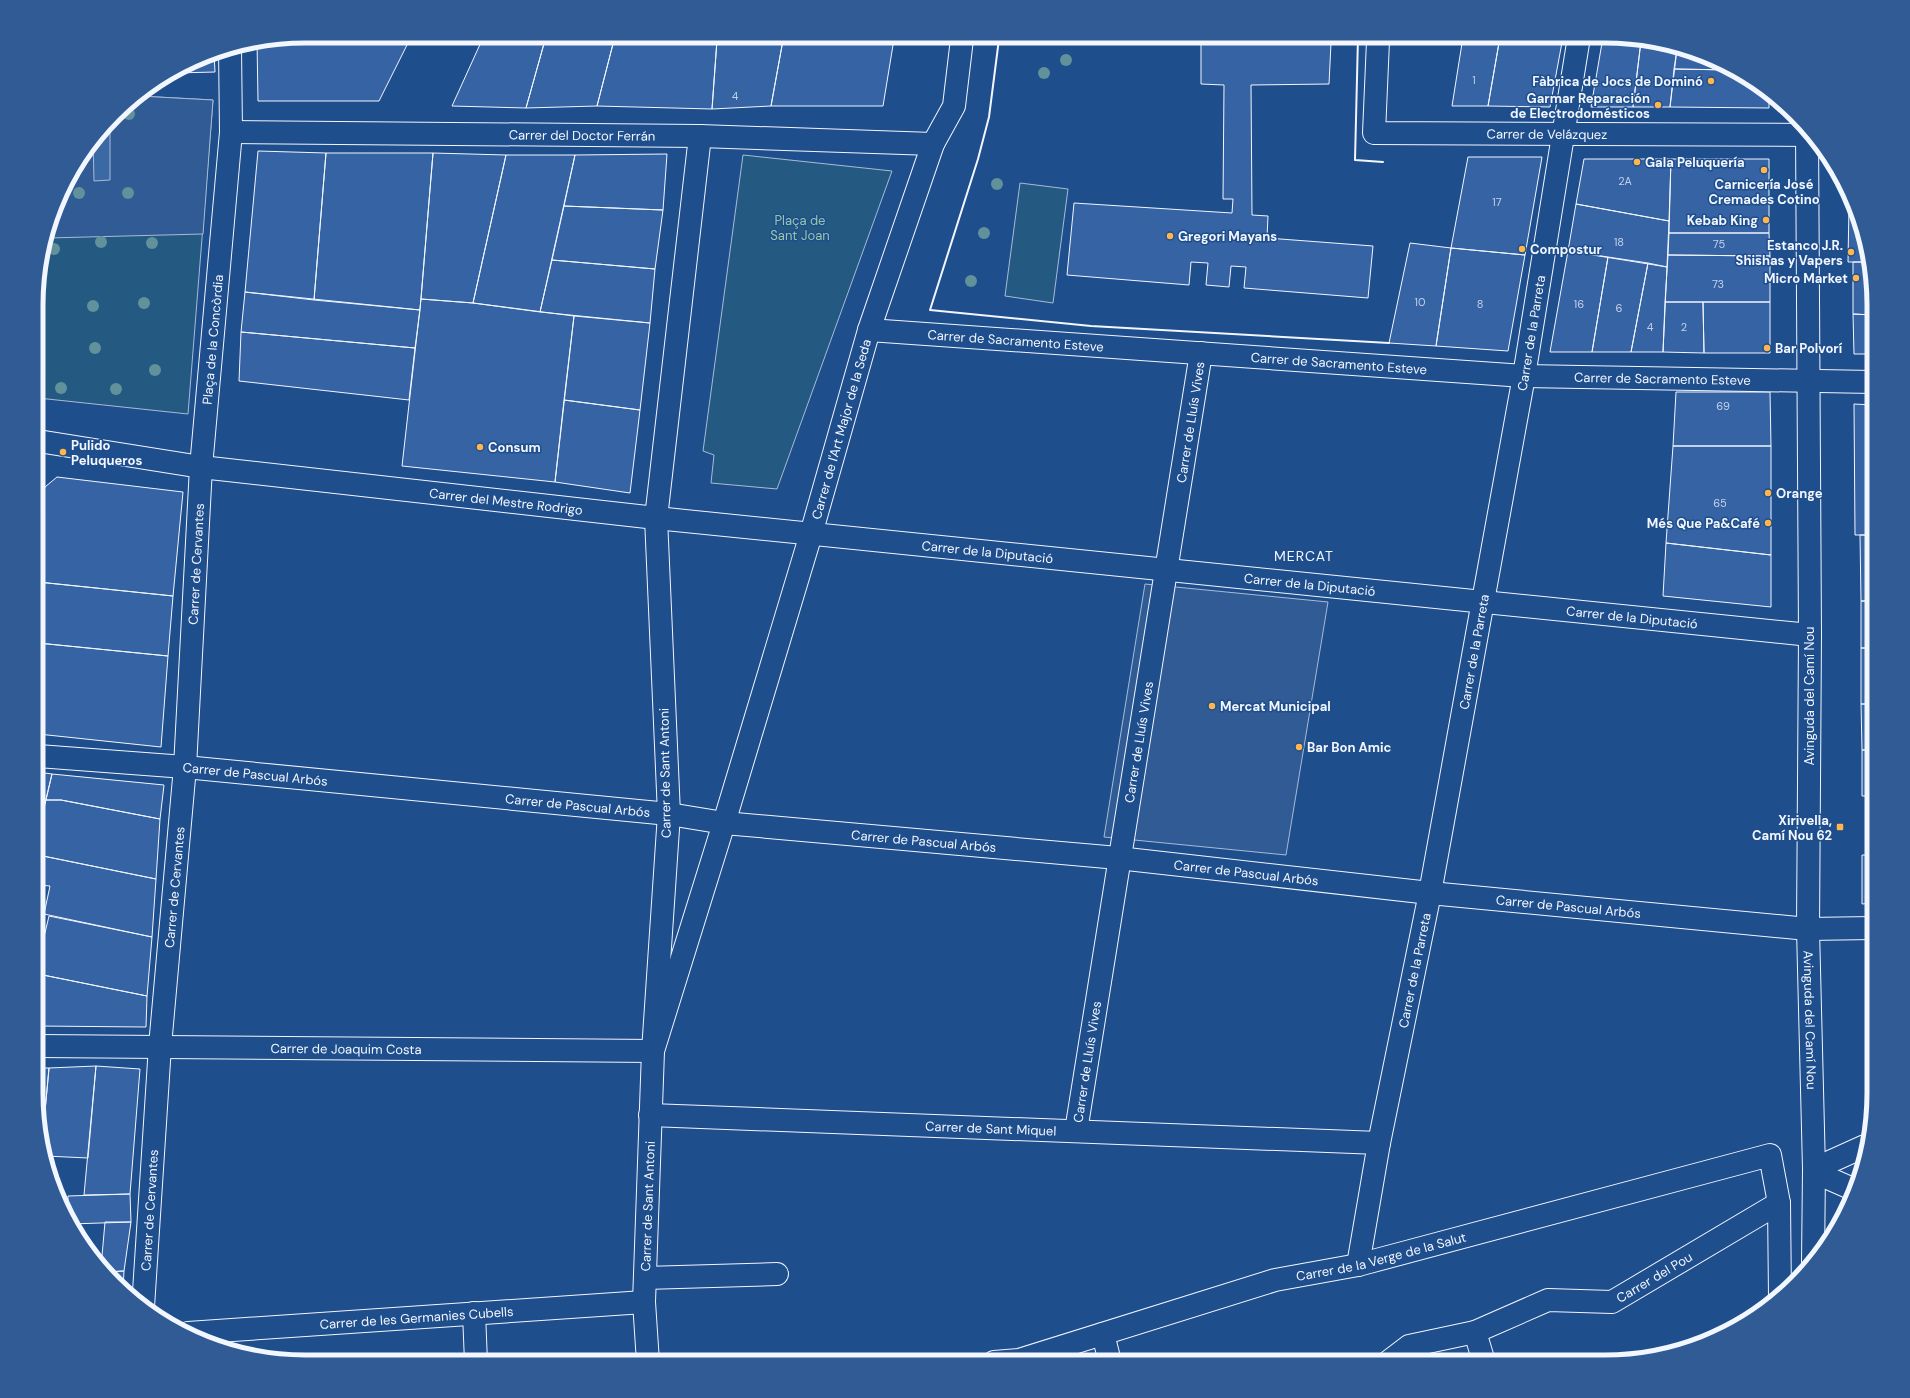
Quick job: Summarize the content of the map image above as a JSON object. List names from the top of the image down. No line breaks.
{"streets":{"street":["Carrer de Velázquez","Carrer del Doctor Ferrán","Carrer de la Parreta","Plaça de la Concòrdia","Carrer de Sacramento Esteve","Carrer de Lluís Vives","Carrer de l'Art Major de la Seda","Carrer del Mestre Rodrigo","Carrer de la Diputació","Carrer de Cervantes","Avinguda del Camí Nou","Carrer de Sant Antoni","Carrer de Pascual Arbós","Carrer de Joaquim Costa","Carrer de Sant Miquel","Carrer de la Verge de la Salut","Carrer del Pou","Carrer de les Germanies Cubells"]},"crossings":[["Carrer de Velázquez","Carrer de la Parreta"],["Carrer del Doctor Ferrán","Plaça de la Concòrdia"],["Carrer del Doctor Ferrán","Carrer de l'Art Major de la Seda"],["Carrer de la Parreta","Carrer de Sacramento Esteve"],["Carrer de la Parreta","Carrer de la Diputació"],["Carrer de la Parreta","Carrer de Pascual Arbós"],["Carrer de la Parreta","Carrer de Sant Miquel"],["Carrer de la Parreta","Carrer de la Verge de la Salut"],["Plaça de la Concòrdia","Carrer del Mestre Rodrigo"],["Plaça de la Concòrdia","Carrer de Cervantes"],["Carrer de Sacramento Esteve","Carrer de Lluís Vives"],["Carrer de Sacramento Esteve","Carrer de l'Art Major de la Seda"],["Carrer de Sacramento Esteve","Avinguda del Camí Nou"],["Carrer de Lluís Vives","Carrer de la Diputació"],["Carrer de Lluís Vives","Carrer de Pascual Arbós"],["Carrer de Lluís Vives","Carrer de Sant Miquel"],["Carrer de l'Art Major de la Seda","Carrer del Mestre Rodrigo"],["Carrer de l'Art Major de la Seda","Carrer de la Diputació"],["Carrer de l'Art Major de la Seda","Carrer de Sant Antoni"],["Carrer de l'Art Major de la Seda","Carrer de Pascual Arbós"],["Carrer del Mestre Rodrigo","Carrer de la Diputació"],["Carrer del Mestre Rodrigo","Carrer de Cervantes"],["Carrer del Mestre Rodrigo","Carrer de Sant Antoni"],["Carrer de la Diputació","Avinguda del Camí Nou"],["Carrer de Cervantes","Carrer de Pascual Arbós"],["Carrer de Cervantes","Carrer de Joaquim Costa"],["Avinguda del Camí Nou","Carrer de Pascual Arbós"],["Carrer de Sant Antoni","Carrer de Pascual Arbós"],["Carrer de Sant Antoni","Carrer de Joaquim Costa"],["Carrer de Sant Antoni","Carrer de Sant Miquel"],["Carrer de Sant Antoni","Carrer de les Germanies Cubells"],["Carrer de la Verge de la Salut","Carrer del Pou"]],"districts":["MERCAT"],"parks":["Plaça de Sant Joan"],"places":{"other":["Fàbrica de Jocs de Dominó","Garmar Reparación de Electrodomésticos","Gala Peluquería","Carnicería José Cremades Cotino","Kebab King","Gregori Mayans","Compostur","Estanco J.R. Shishas y Vapers","Micro Market","Bar Polvorí","Consum","Pulido Peluqueros","Orange","Més Que Pa&Café","Mercat Municipal","Bar Bon Amic"],"transit":["Xirivella, Camí Nou 62"]},"house_numbers":["1","4","2A","17","18","75","73","10","8","16","6","4","2","69","65"]}
